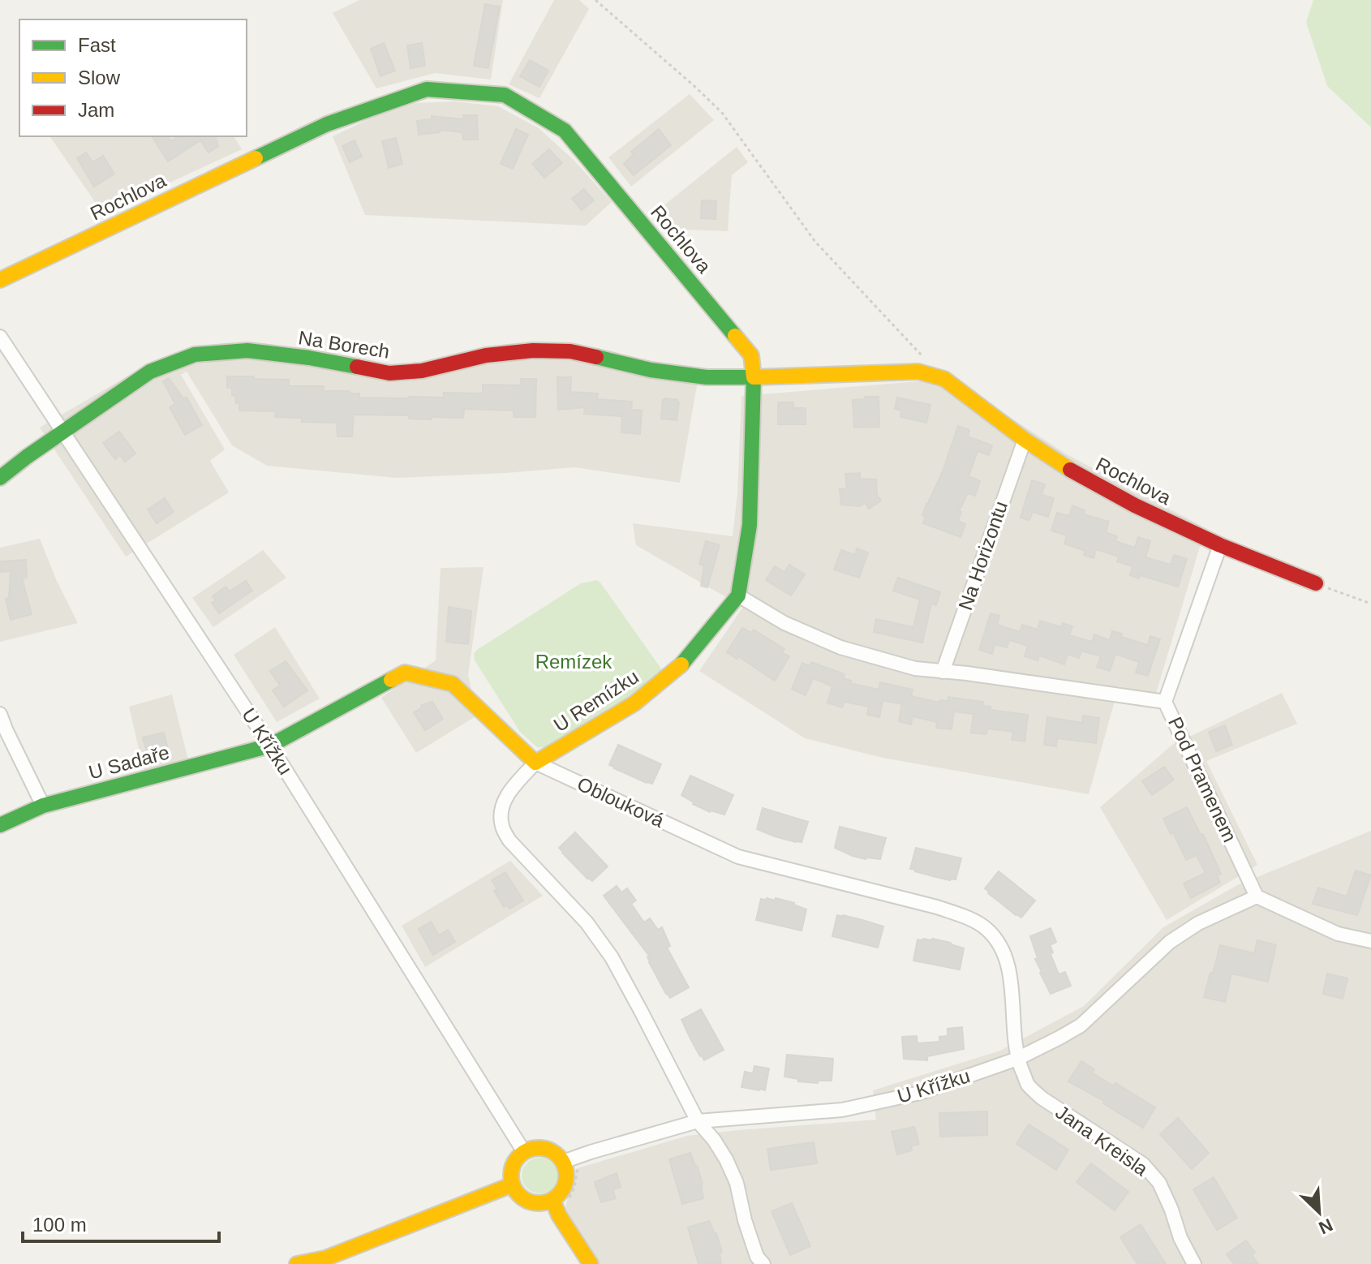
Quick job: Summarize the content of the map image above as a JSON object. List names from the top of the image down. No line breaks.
{"streets":{"street":["Rochlova","Na Borech","Na Horizontu","U Remízku","U Křížku","U Sadaře","Pod Pramenem","Oblouková","Jana Kreisla"]},"crossings":[["Rochlova","Na Borech"],["Rochlova","Na Horizontu"],["Rochlova","U Remízku"],["Rochlova","Pod Pramenem"],["Na Borech","U Remízku"],["Na Borech","U Křížku"],["U Remízku","Oblouková"],["U Křížku","U Sadaře"],["U Křížku","Pod Pramenem"],["U Křížku","Oblouková"],["U Křížku","Jana Kreisla"],["Oblouková","Jana Kreisla"]],"parks":["Remízek"],"legend":["Fast","Slow","Jam"],"scale_bar":"100 m","north":"bottom right"}
